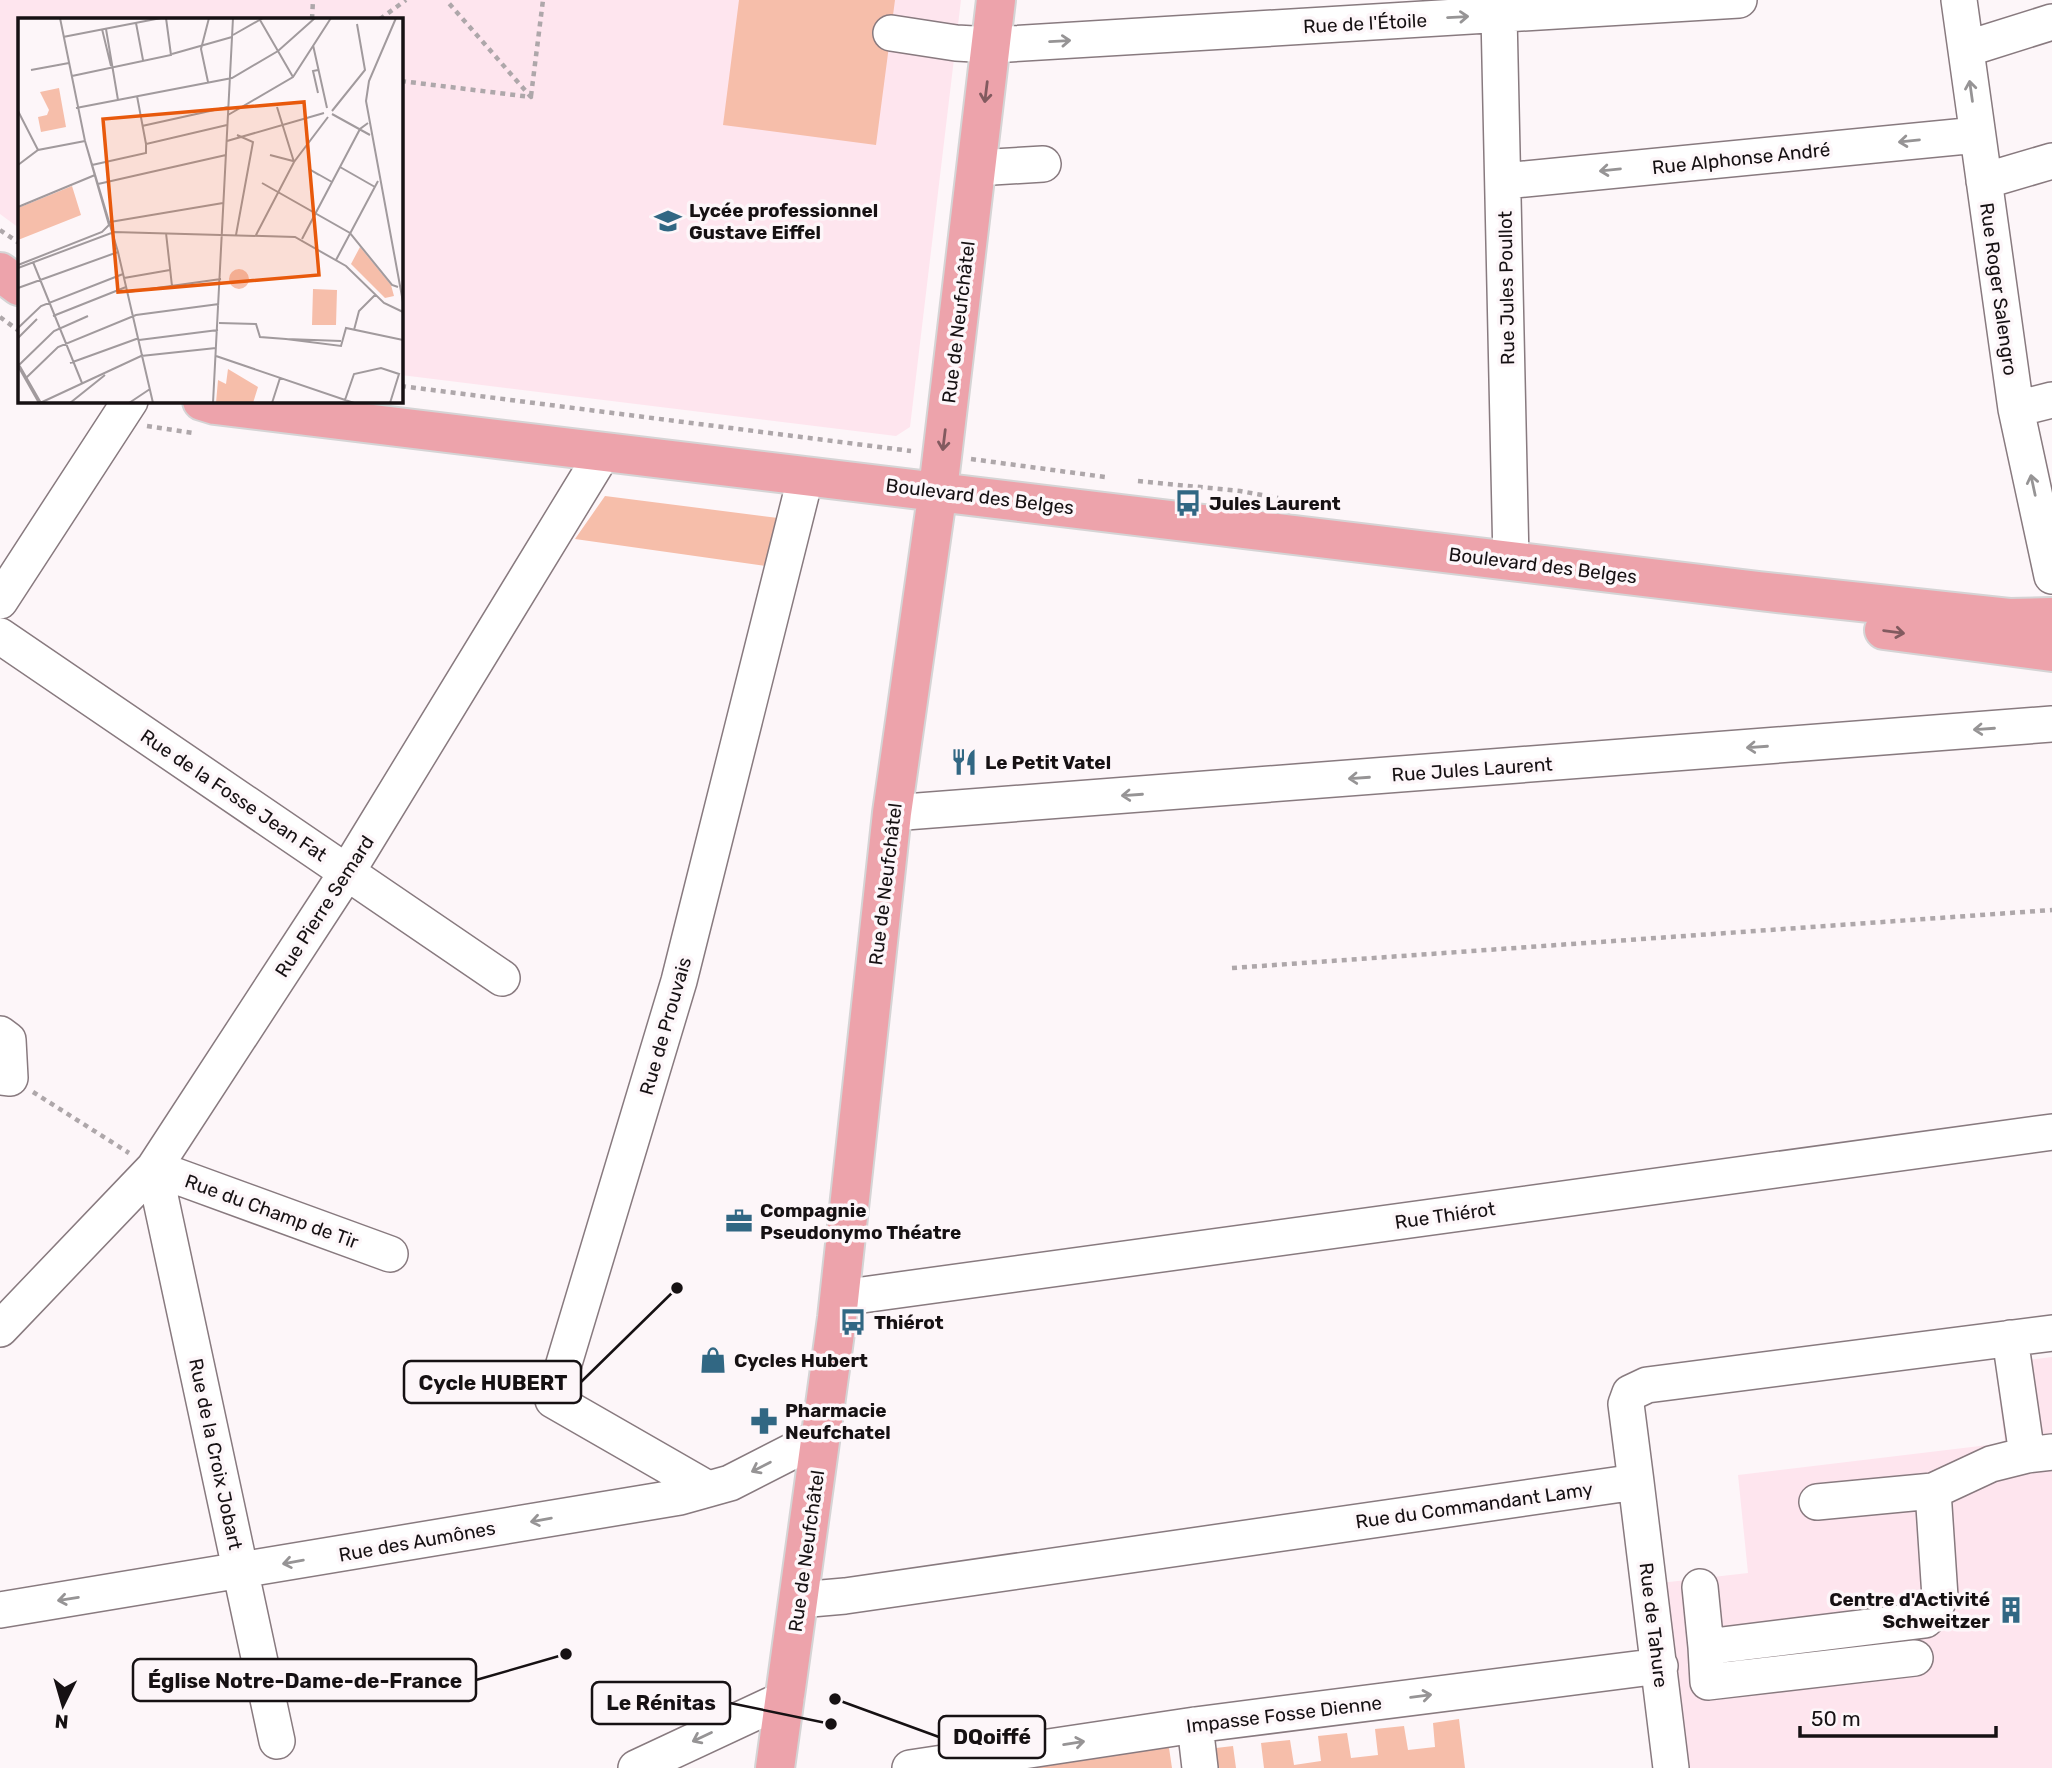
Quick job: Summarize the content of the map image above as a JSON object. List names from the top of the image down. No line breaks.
{"streets":{"main road":["Rue de Neufchâtel","Boulevard des Belges"],"street":["Rue de l'Étoile","Rue Alphonse André","Rue Jules Poullot","Rue Roger Salengro","Rue Jules Laurent","Rue de la Fosse Jean Fat","Rue Pierre Semard","Rue de Prouvais","Rue du Champ de Tir","Rue Thiérot","Rue de la Croix Jobart","Rue du Commandant Lamy","Rue des Aumônes","Rue de Tahure","Impasse Fosse Dienne"]},"crossings":[["Rue de l'Étoile","Rue Jules Poullot"],["Rue de l'Étoile","Rue de Neufchâtel"],["Rue Alphonse André","Rue Jules Poullot"],["Rue Alphonse André","Rue Roger Salengro"],["Rue Jules Poullot","Boulevard des Belges"],["Rue de Neufchâtel","Boulevard des Belges"],["Rue de Neufchâtel","Rue Jules Laurent"],["Rue de Neufchâtel","Rue Thiérot"],["Rue de Neufchâtel","Rue du Commandant Lamy"],["Rue de Neufchâtel","Rue des Aumônes"],["Boulevard des Belges","Rue Pierre Semard"],["Boulevard des Belges","Rue de Prouvais"],["Rue de la Fosse Jean Fat","Rue Pierre Semard"],["Rue Pierre Semard","Rue du Champ de Tir"],["Rue Pierre Semard","Rue de la Croix Jobart"],["Rue de Prouvais","Rue des Aumônes"],["Rue du Champ de Tir","Rue de la Croix Jobart"],["Rue de la Croix Jobart","Rue des Aumônes"],["Rue du Commandant Lamy","Rue de Tahure"],["Rue de Tahure","Impasse Fosse Dienne"]],"one_way":["Rue de l'Étoile","Rue Alphonse André","Rue Roger Salengro","Rue Jules Laurent","Rue des Aumônes","Impasse Fosse Dienne"],"places":{"school or university":["Lycée professionnel Gustave Eiffel"],"bus stop":["Jules Laurent","Thiérot"],"restaurant":["Le Petit Vatel"],"office":["Compagnie Pseudonymo Théatre"],"other":["Cycle HUBERT","Église Notre-Dame-de-France","DQoiffé","Le Rénitas"],"shop":["Cycles Hubert"],"pharmacy":["Pharmacie Neufchatel"],"building":["Centre d'Activité Schweitzer"]},"scale_bar":"50 m","north":"bottom"}
